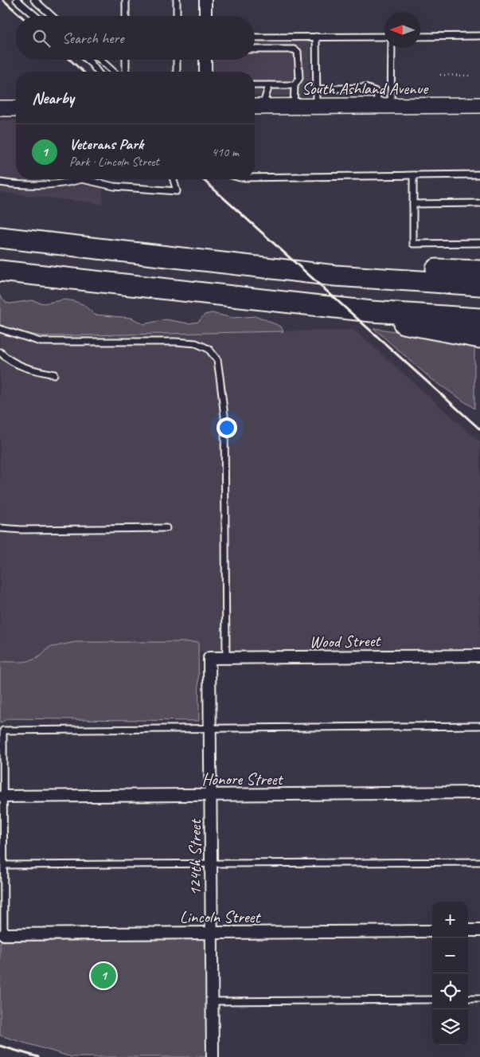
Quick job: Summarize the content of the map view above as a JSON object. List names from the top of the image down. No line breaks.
{"streets":{"main road":["South Ashland Avenue"],"street":["Wood Street","Honore Street","124th Street","Lincoln Street"]},"crossings":[["Wood Street","124th Street"],["Honore Street","124th Street"],["124th Street","Lincoln Street"]],"north":"left","page":{"search":"Search here","heading":"Nearby","list":[{"mark":"1","name":"Veterans Park","note":"Park · Lincoln Street","value":"410 m"}],"map_buttons":["+","−"],"pins":"1"}}
